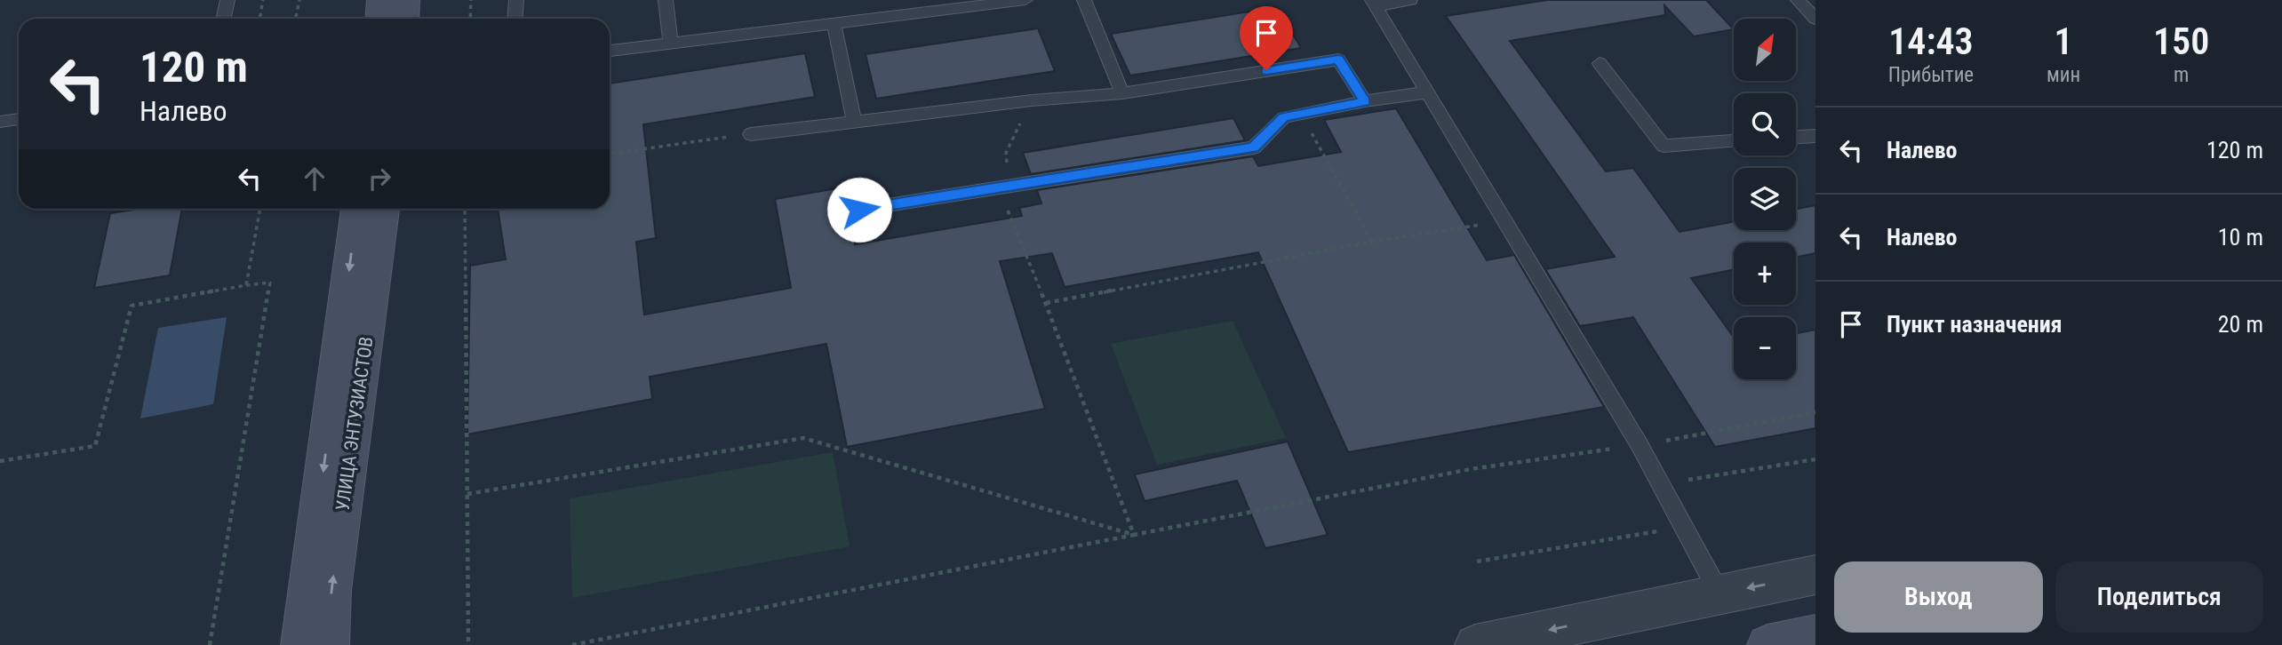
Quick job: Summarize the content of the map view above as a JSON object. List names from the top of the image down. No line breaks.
{"streets":{"street":["УЛИЦА ЭНТУЗИАСТОВ"]},"north":"top right","page":{"eta":["14:43","Прибытие","1","мин","150","m"],"map_buttons":["+","−"],"turn":["120 m","Налево"],"list":[{"name":"Налево","value":"120 m"},{"name":"Налево","value":"10 m"},{"name":"Пункт назначения","value":"20 m"}],"buttons":["Выход","Поделиться"]}}
